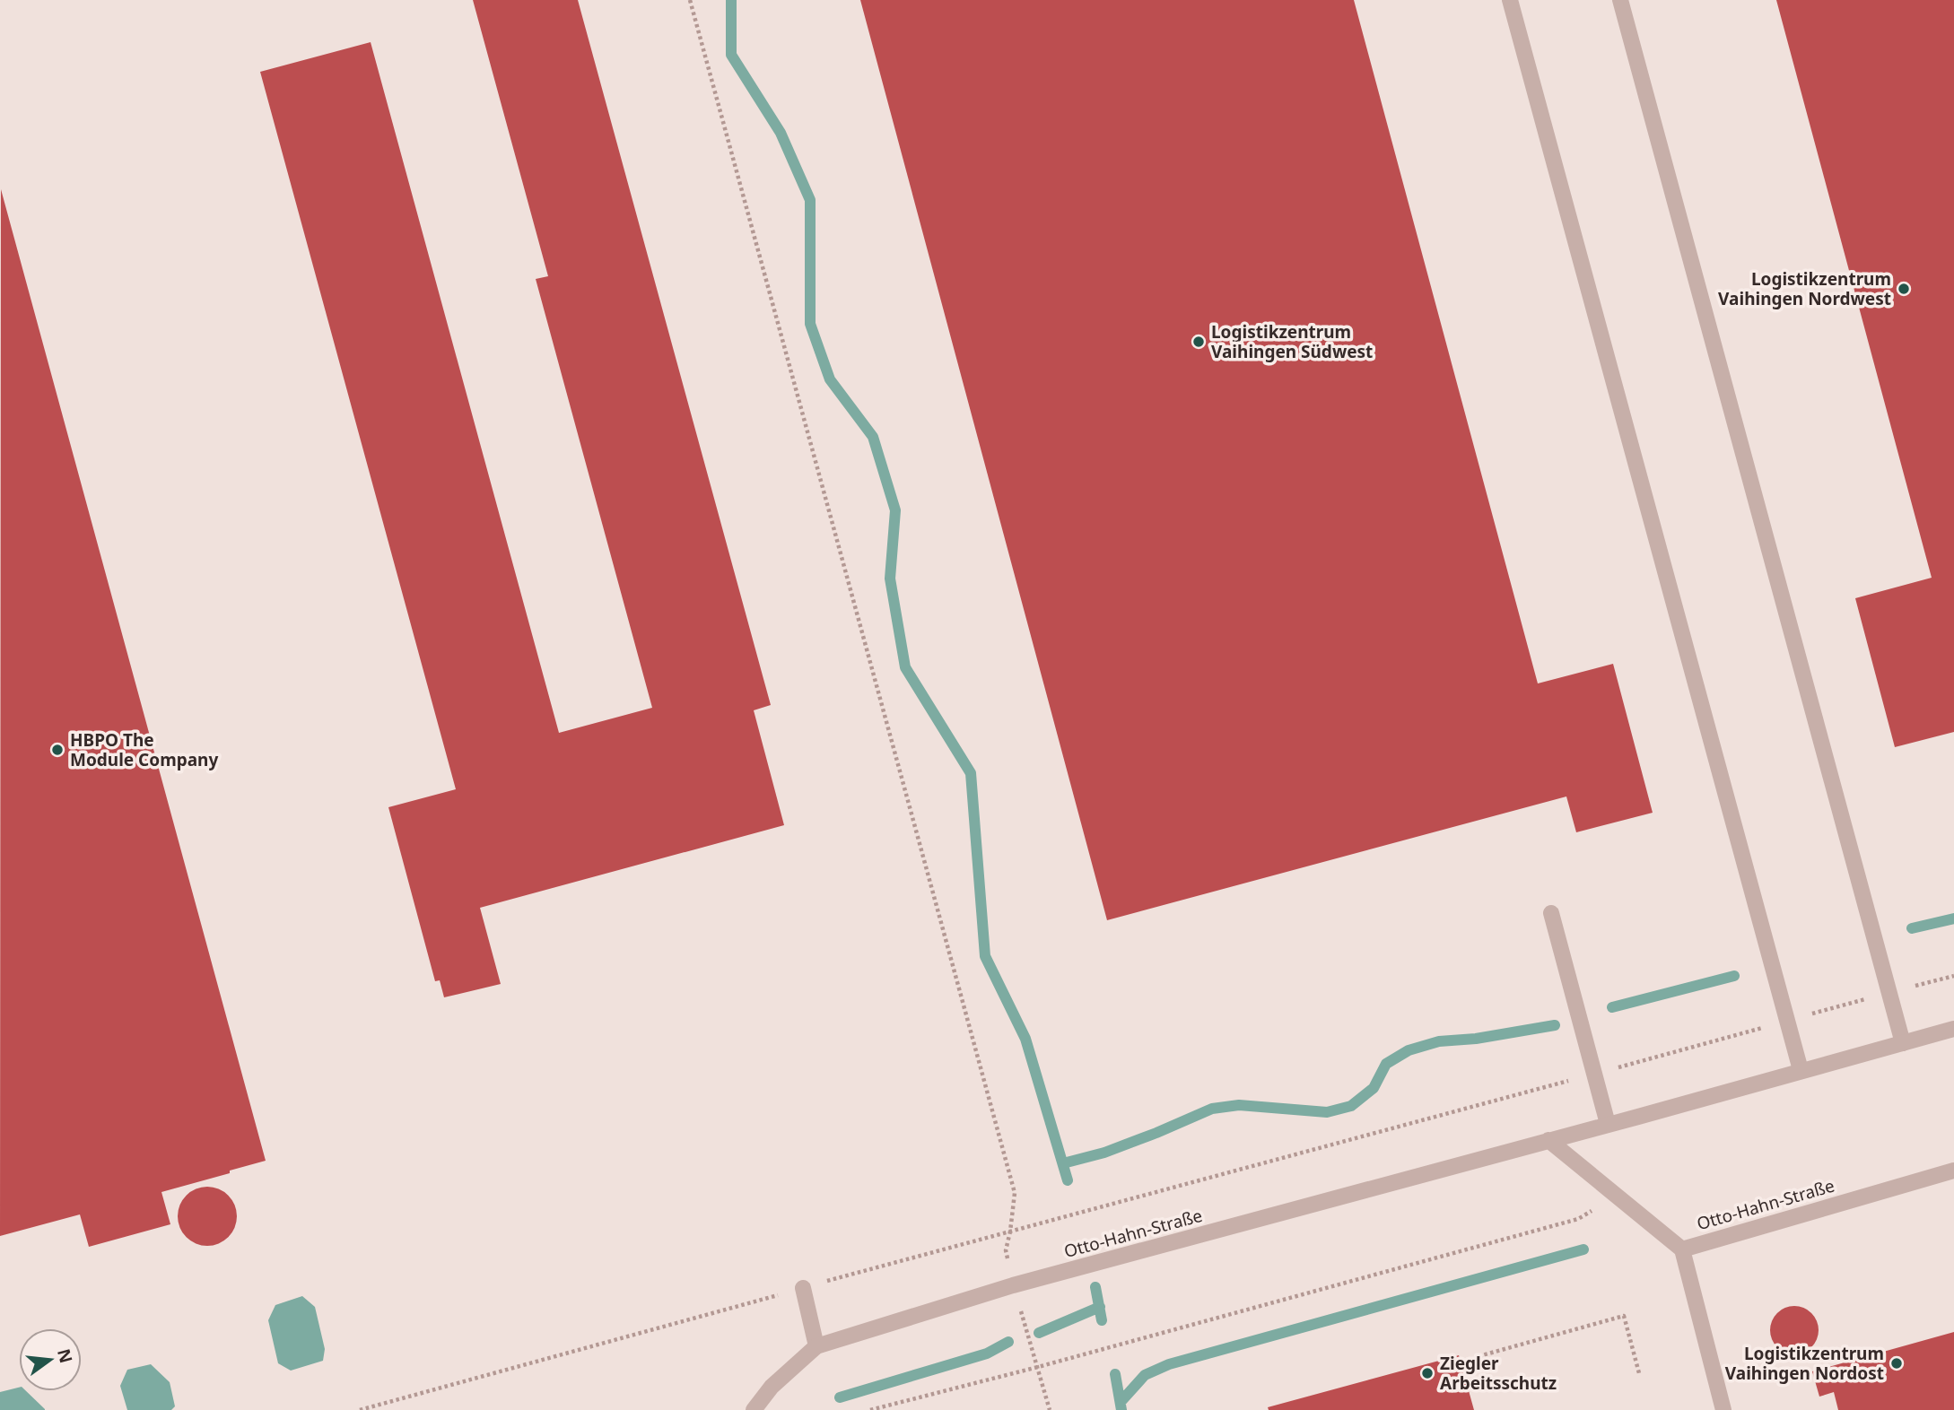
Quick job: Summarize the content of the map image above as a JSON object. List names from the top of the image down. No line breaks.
{"streets":{"street":["Otto-Hahn-Straße"]},"places":["Logistikzentrum Vaihingen Nordwest","Logistikzentrum Vaihingen Südwest","HBPO The Module Company","Logistikzentrum Vaihingen Nordost","Ziegler Arbeitsschutz"],"north":"right"}
